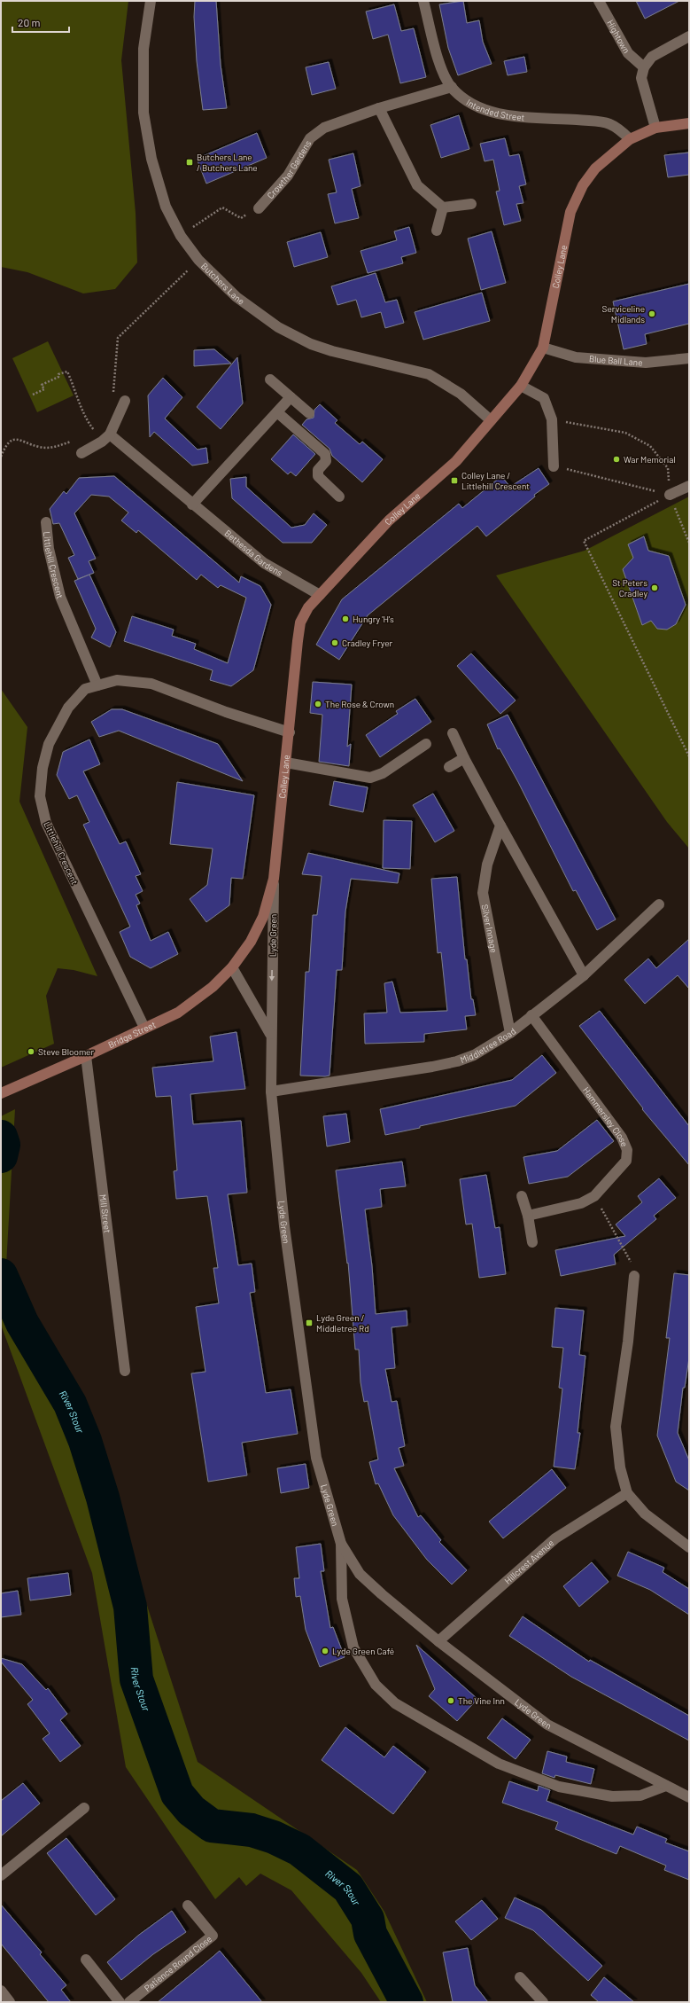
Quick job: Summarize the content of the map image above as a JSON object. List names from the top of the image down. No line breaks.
{"streets":{"main road":["Colley Lane","Bridge Street"],"street":["Hightown","Intended Street","Crowther Gardens","Butchers Lane","Blue Ball Lane","Bethesda Gardens","Littlehill Crescent","Silver Innage","Lyde Green","Middletree Road","Hammersley Close","Mill Street","Hillcrest Avenue","Patience Round Close"]},"crossings":[["Intended Street","Crowther Gardens"],["Intended Street","Colley Lane"],["Colley Lane","Butchers Lane"],["Colley Lane","Blue Ball Lane"],["Colley Lane","Bethesda Gardens"],["Colley Lane","Littlehill Crescent"],["Colley Lane","Lyde Green"],["Colley Lane","Bridge Street"],["Littlehill Crescent","Bridge Street"],["Silver Innage","Middletree Road"],["Lyde Green","Middletree Road"],["Lyde Green","Hillcrest Avenue"],["Bridge Street","Mill Street"],["Middletree Road","Hammersley Close"]],"water":["River Stour"],"places":{"transit":["Butchers Lane / Butchers Lane","Colley Lane / Littlehill Crescent","Lyde Green / Middletree Rd"],"other":["Serviceline Midlands","War Memorial","St Peters Cradley","Hungry 'H's","Cradley Fryer","The Rose & Crown","Steve Bloomer","Lyde Green Café","The Vine Inn"]},"scale_bar":"20 m"}
